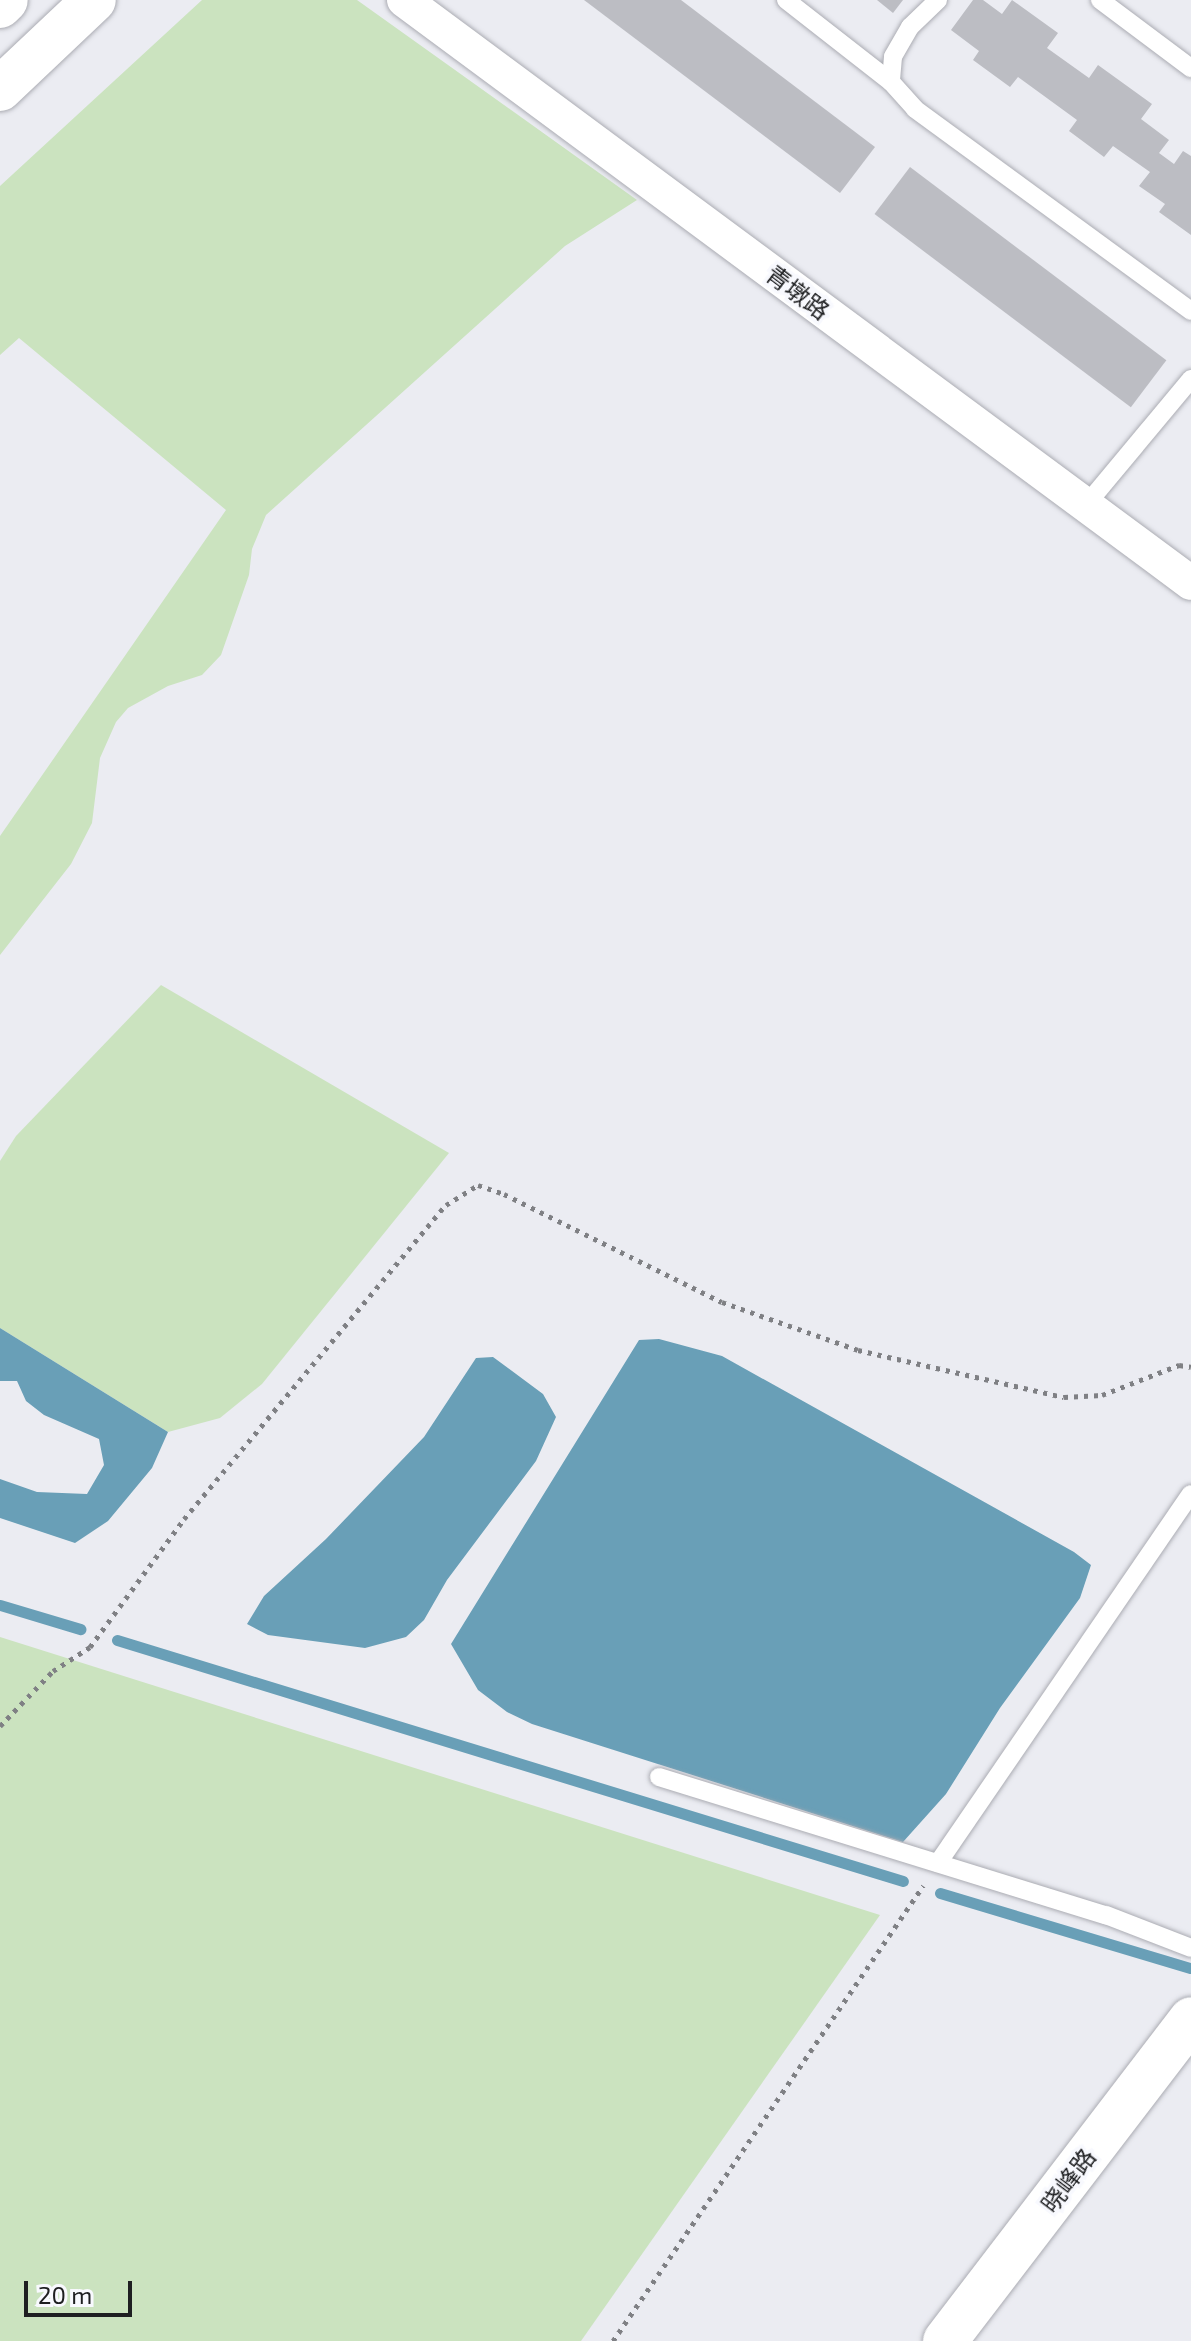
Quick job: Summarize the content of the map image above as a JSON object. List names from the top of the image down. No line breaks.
{"streets":{"street":["青墩路","晓峰路"]},"scale_bar":"20 m"}
